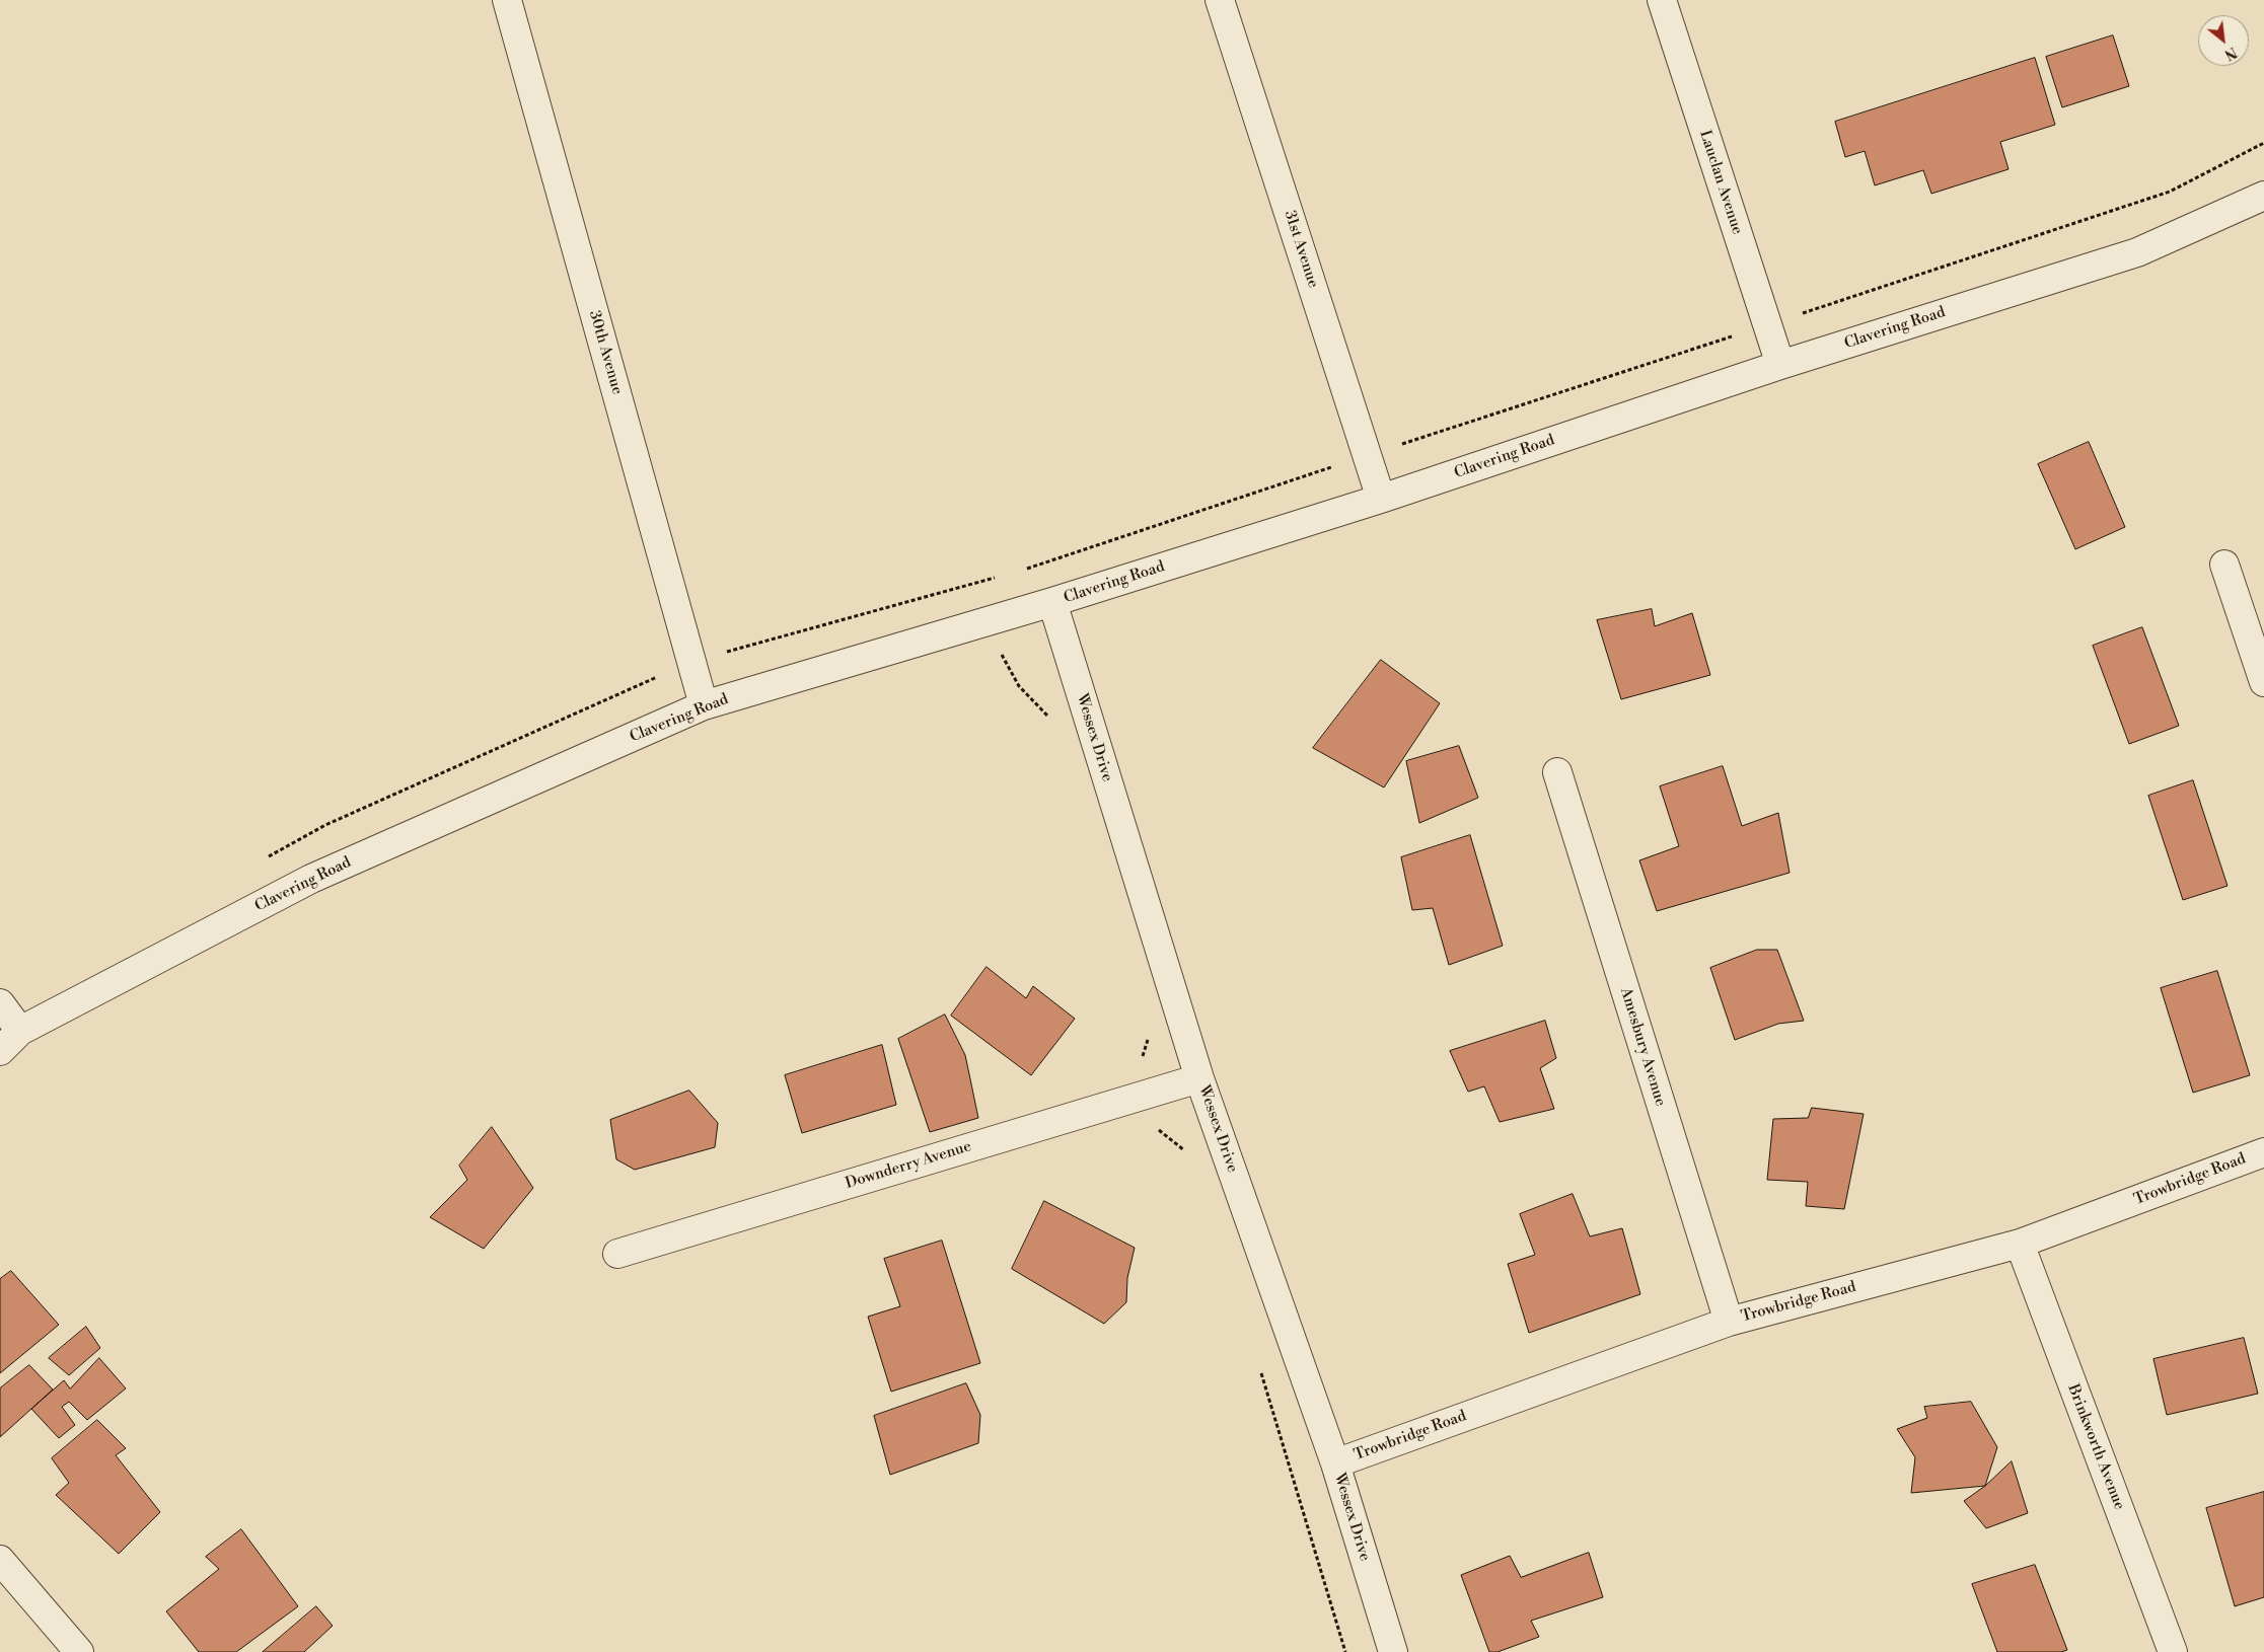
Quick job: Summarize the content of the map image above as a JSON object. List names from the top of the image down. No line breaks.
{"streets":{"street":["Lauclan Avenue","31st Avenue","Clavering Road","30th Avenue","Wessex Drive","Amesbury Avenue","Downderry Avenue","Trowbridge Road","Brinkworth Avenue"]},"crossings":[["Lauclan Avenue","Clavering Road"],["31st Avenue","Clavering Road"],["Clavering Road","30th Avenue"],["Clavering Road","Wessex Drive"],["Wessex Drive","Downderry Avenue"],["Wessex Drive","Trowbridge Road"],["Amesbury Avenue","Trowbridge Road"],["Trowbridge Road","Brinkworth Avenue"]],"north":"bottom right"}
